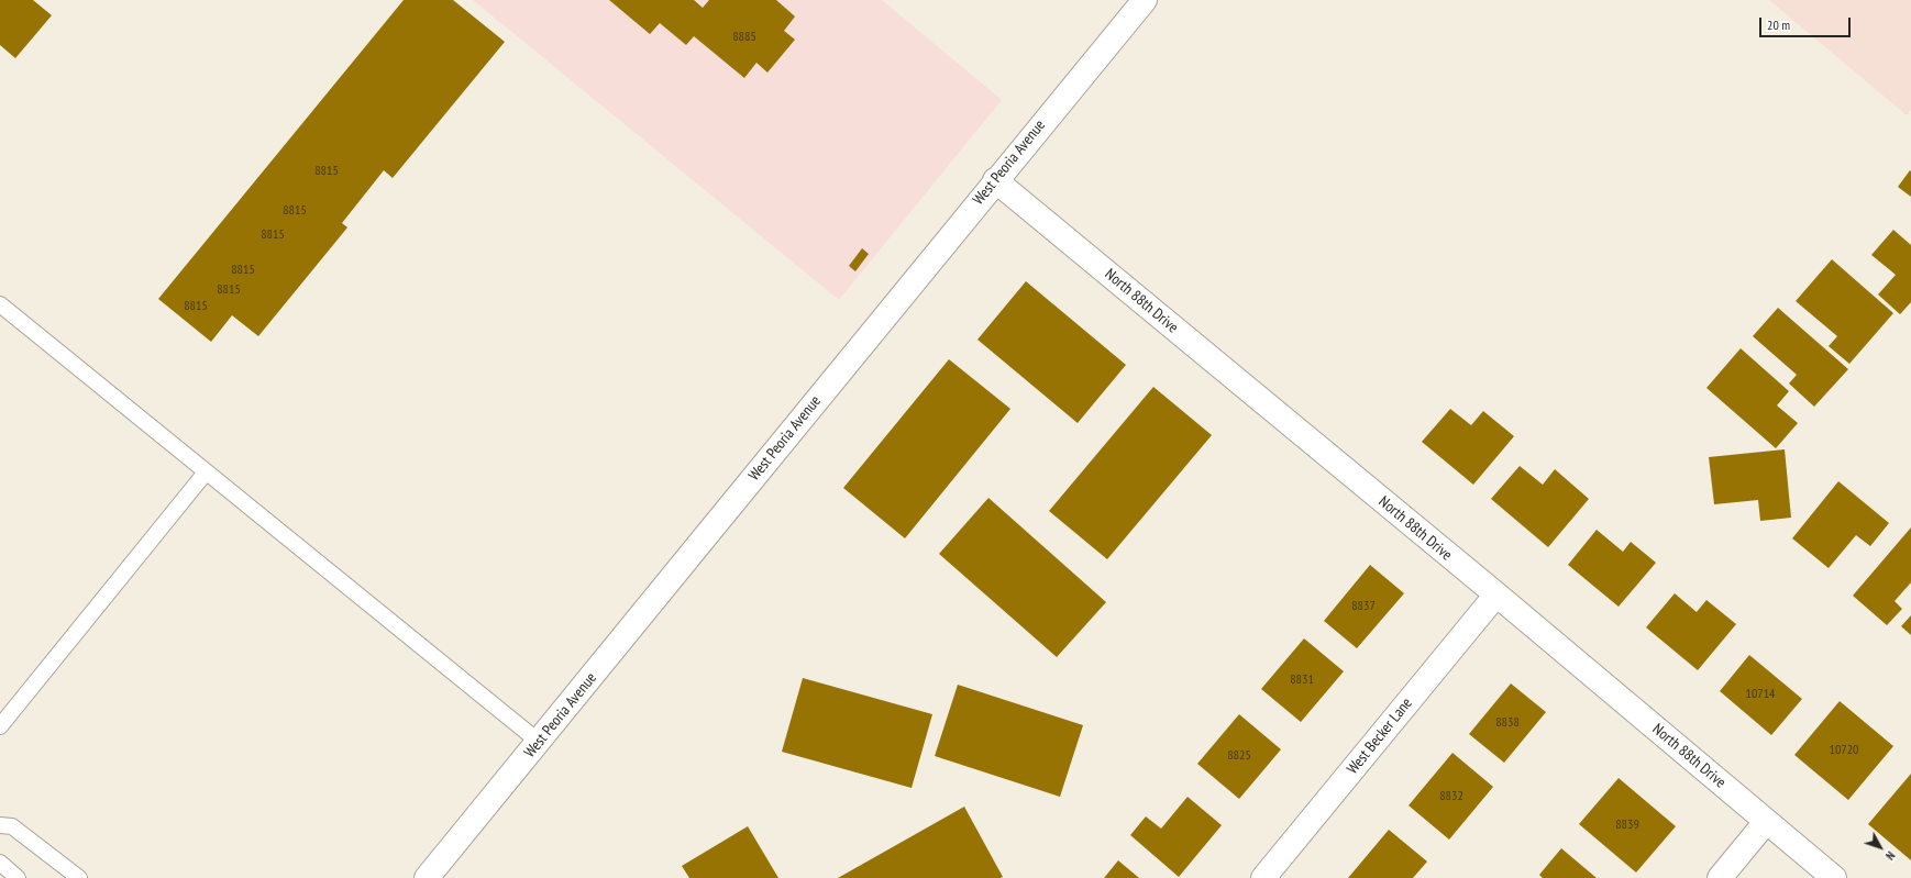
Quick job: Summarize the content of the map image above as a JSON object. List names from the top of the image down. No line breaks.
{"streets":{"street":["West Peoria Avenue","North 88th Drive","West Becker Lane"]},"crossings":[["West Peoria Avenue","North 88th Drive"],["North 88th Drive","West Becker Lane"]],"house_numbers":["8885","8815","8815","8815","8815","8815","8815","8837","8831","10714","8838","10720","8825","8832","8839"],"scale_bar":"20 m","north":"bottom right"}
